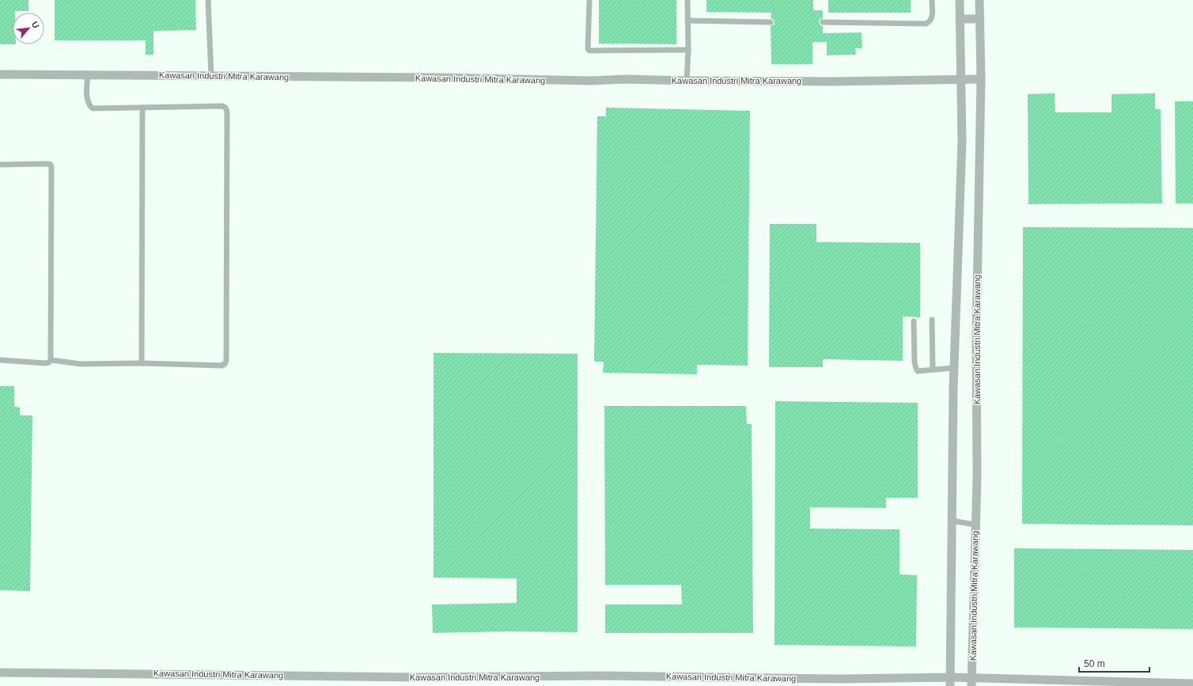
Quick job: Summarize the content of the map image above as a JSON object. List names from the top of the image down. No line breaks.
{"streets":{"street":["Kawasan Industri Mitra Karawang"]},"scale_bar":"50 m","north":"top right"}
